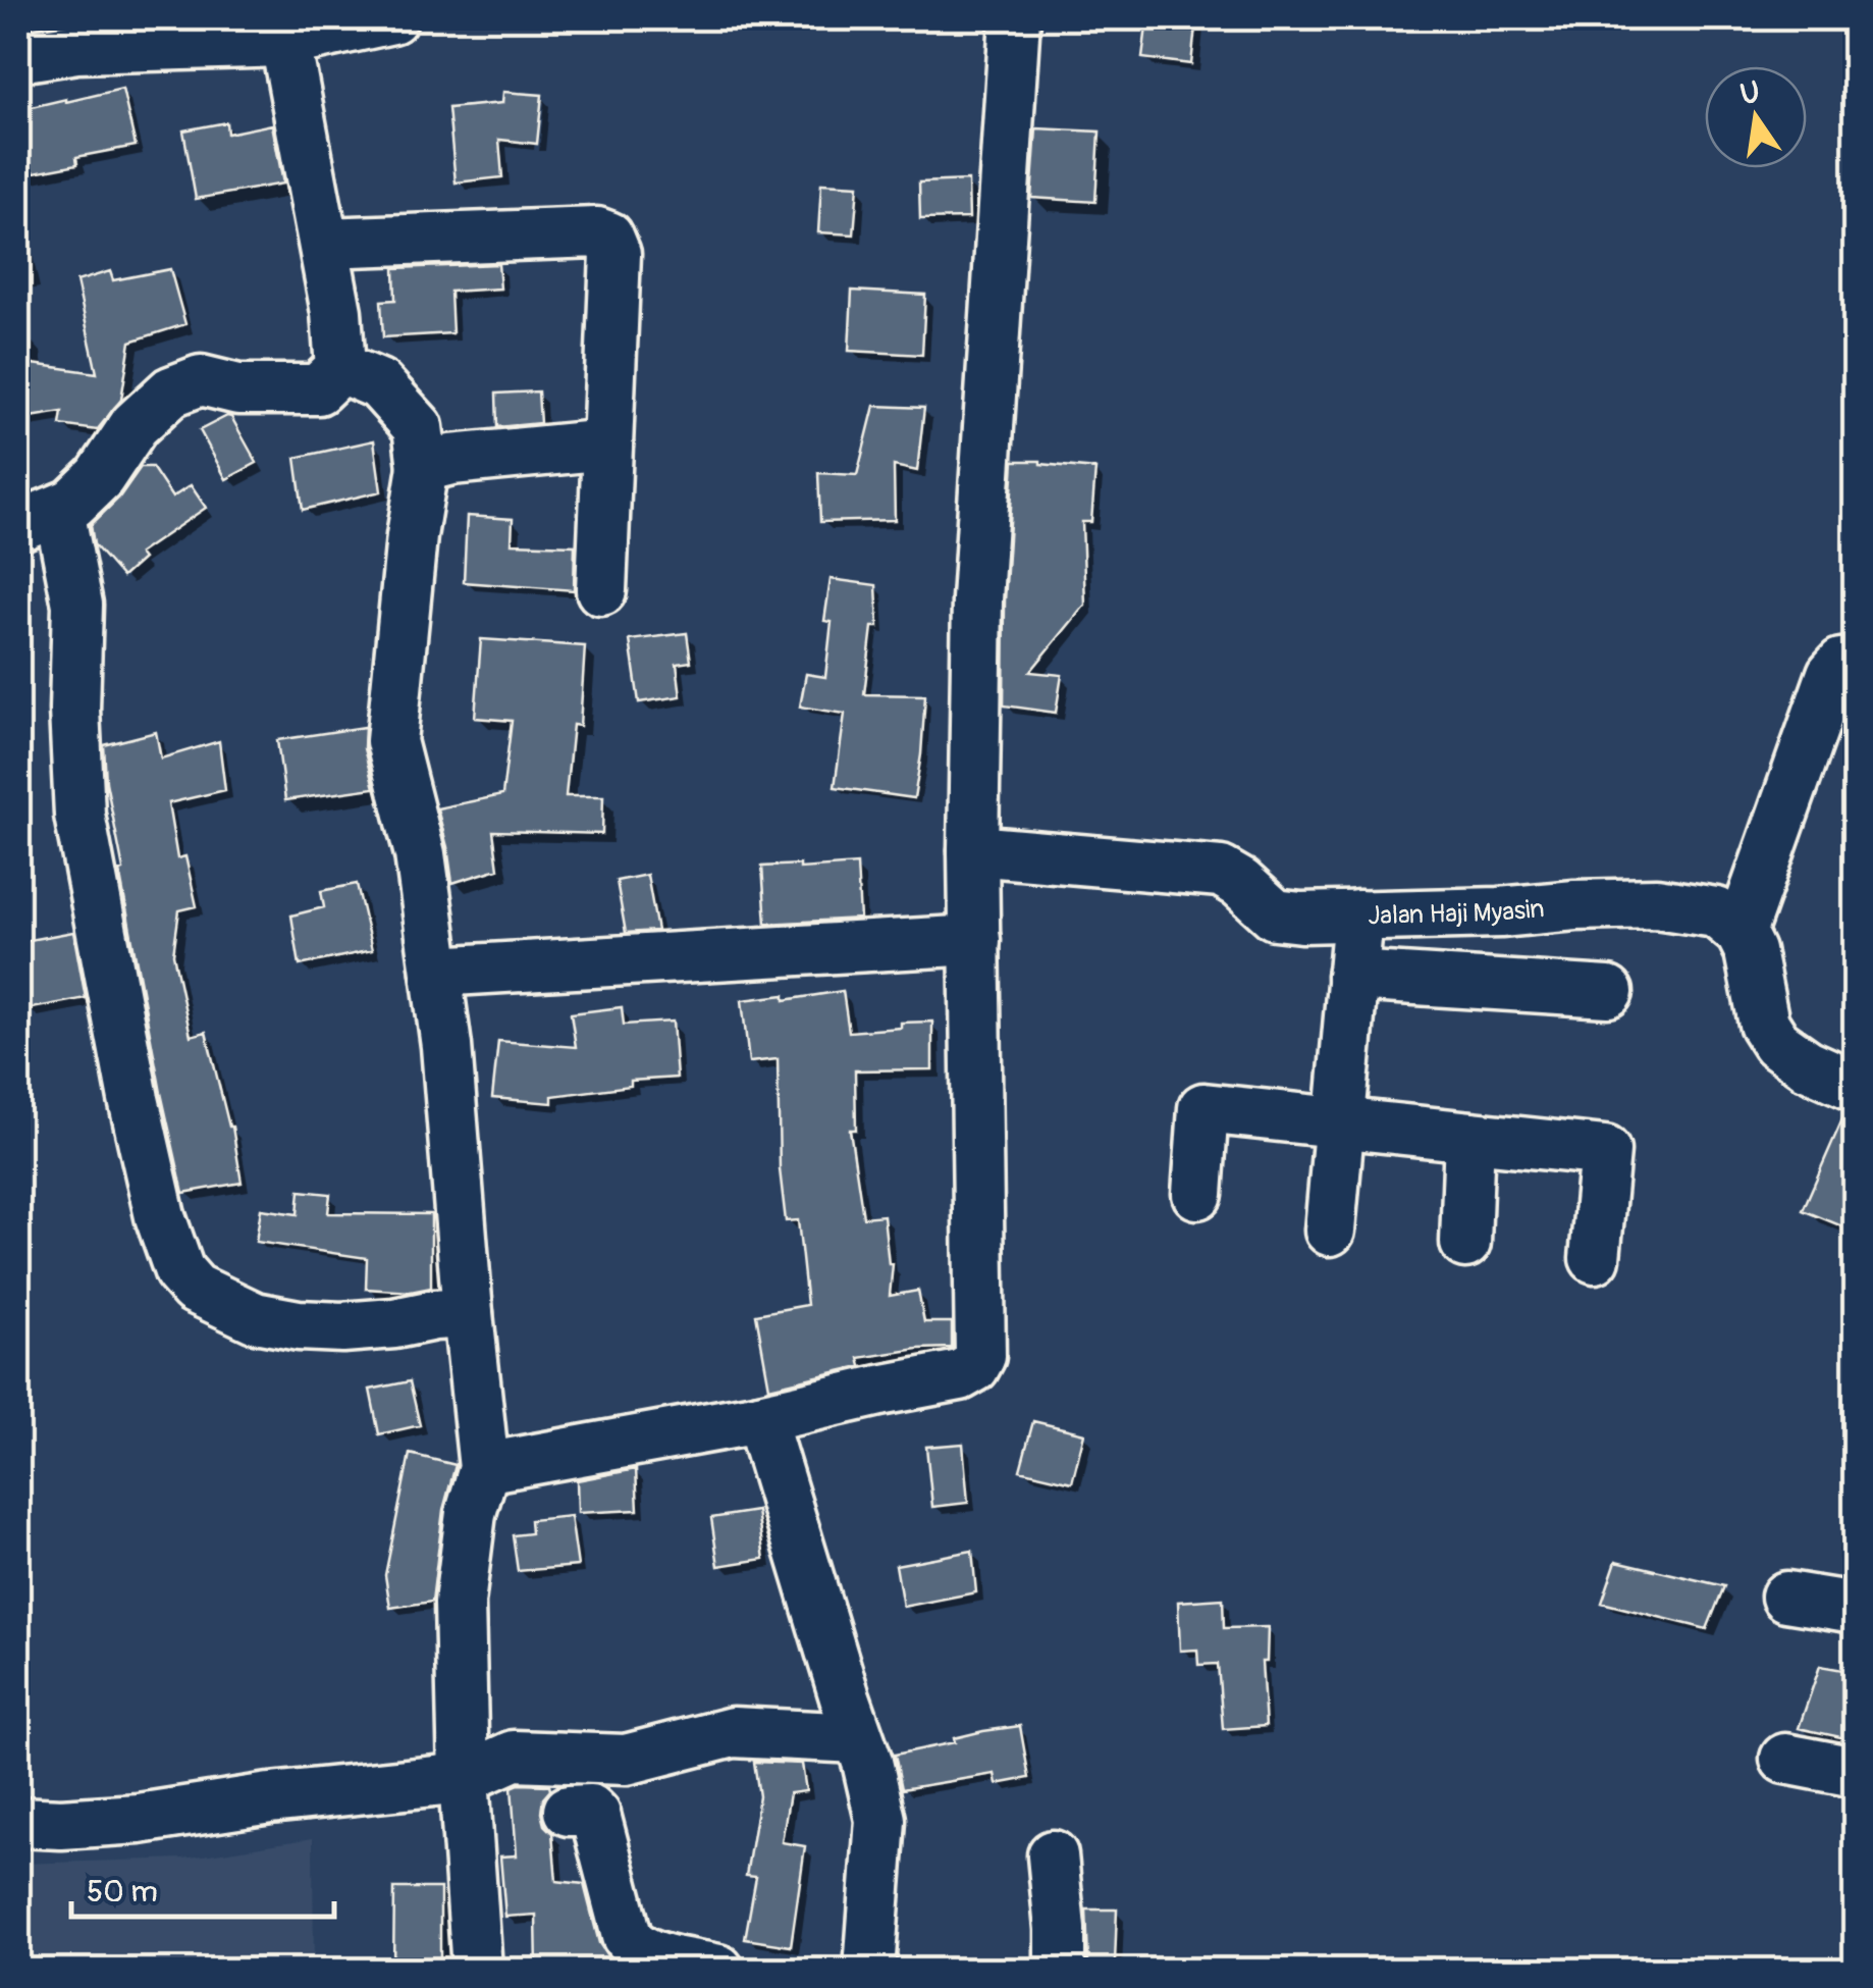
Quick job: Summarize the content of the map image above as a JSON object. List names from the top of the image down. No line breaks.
{"streets":{"street":["Jalan Haji Myasin"]},"scale_bar":"50 m","north":"top"}
